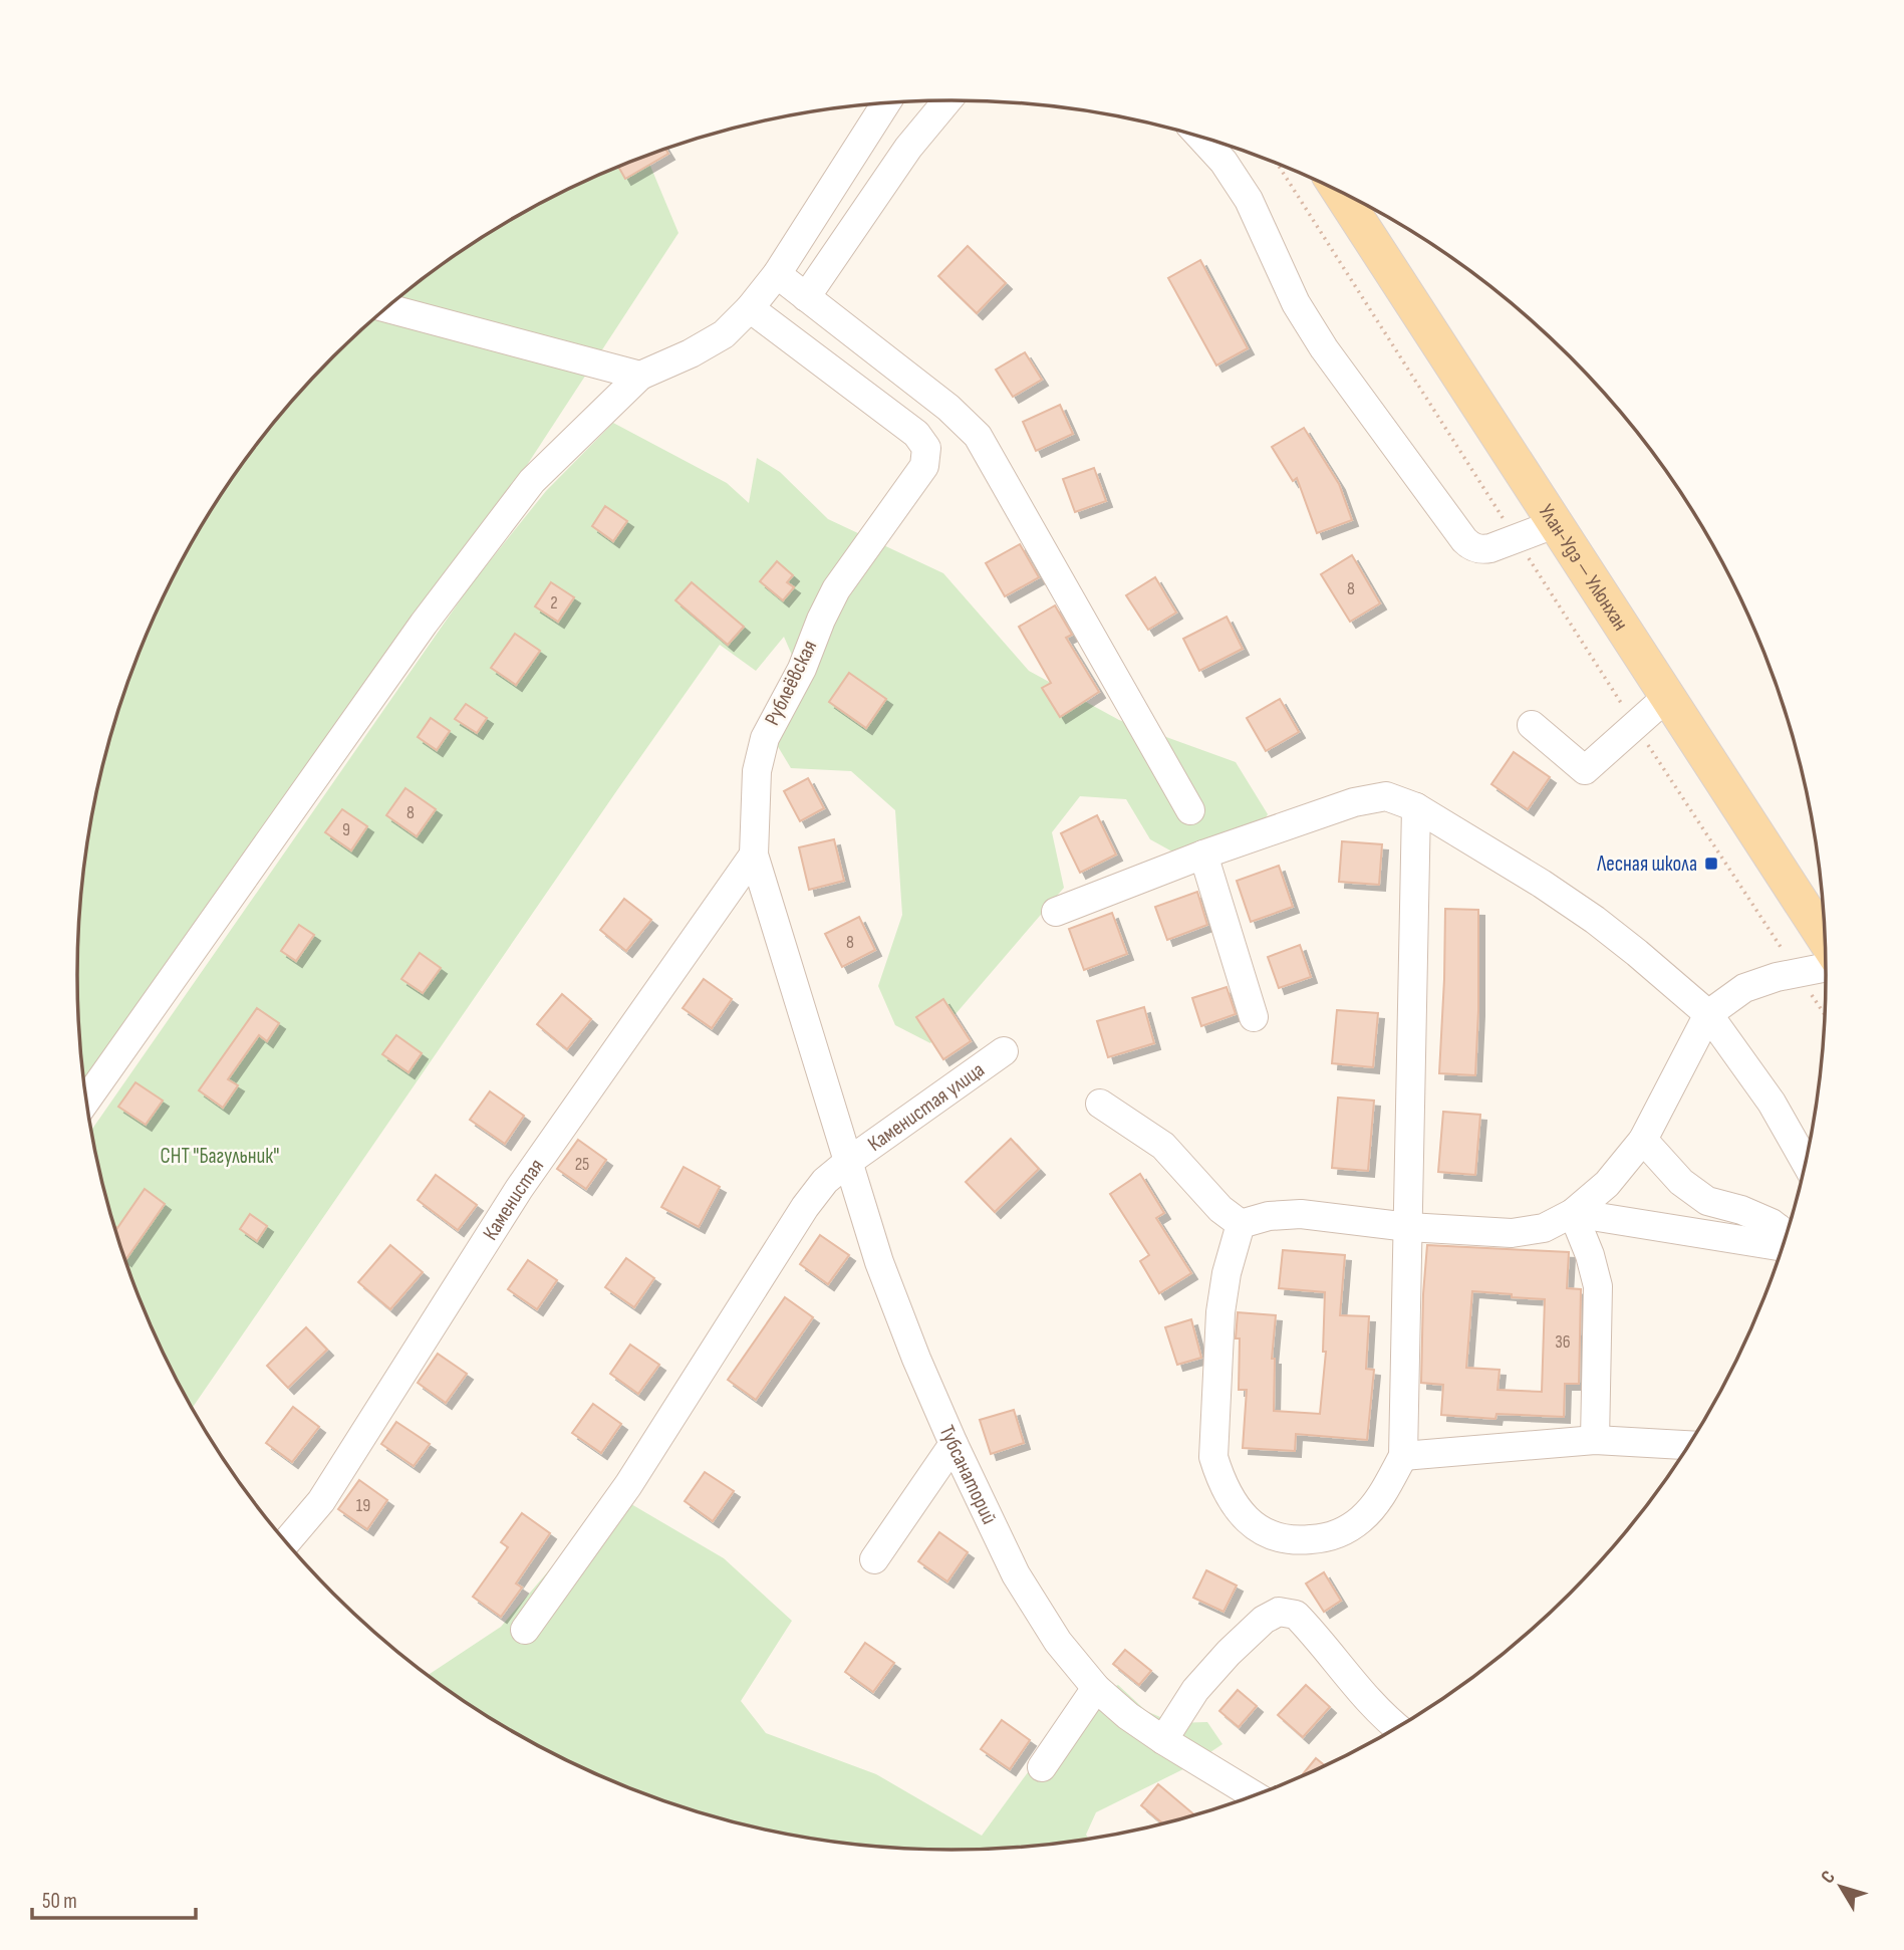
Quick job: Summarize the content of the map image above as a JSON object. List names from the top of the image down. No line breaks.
{"streets":{"main road":["Улан-Удэ — Улюнхан"],"street":["Рублеёвская","Каменистая улица","Каменистая","Тубсанаторий"]},"crossings":[["Рублеёвская","Каменистая улица"],["Рублеёвская","Каменистая"],["Рублеёвская","Тубсанаторий"],["Каменистая улица","Тубсанаторий"]],"parks":["СНТ \"Багульник\""],"places":{"transit":["Лесная школа"]},"house_numbers":["8","2","8","9","8","25","36","19"],"scale_bar":"50 m","north":"top left"}
